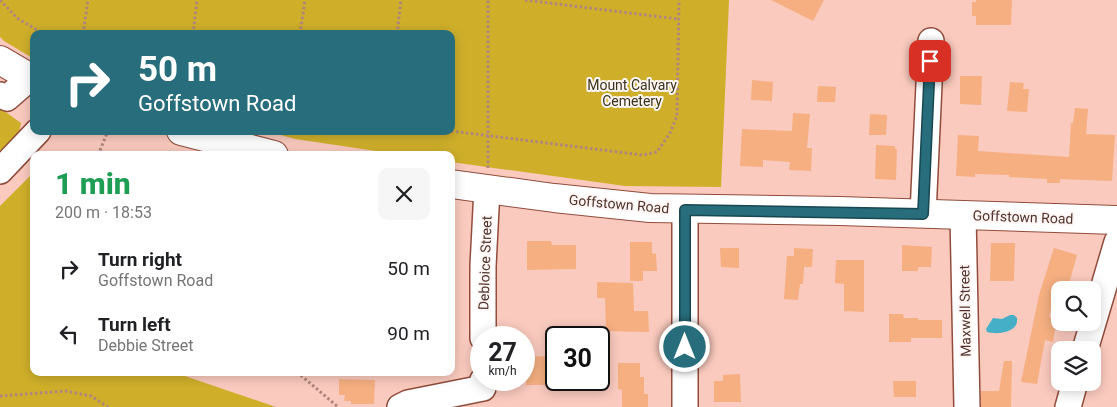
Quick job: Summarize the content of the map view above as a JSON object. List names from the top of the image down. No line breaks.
{"streets":{"main road":["Goffstown Road"],"street":["Debloice Street","Maxwell Street"]},"crossings":[["Goffstown Road","Debloice Street"],["Goffstown Road","Maxwell Street"]],"parks":["Mount Calvary Cemetery"],"page":{"turn":["50 m","Goffstown Road"],"heading":["1 min","200 m · 18:53"],"list":[{"name":"Turn right","note":"Goffstown Road","value":"50 m"},{"name":"Turn left","note":"Debbie Street","value":"90 m"}],"speed":"27 km/h","limit":"30"}}
